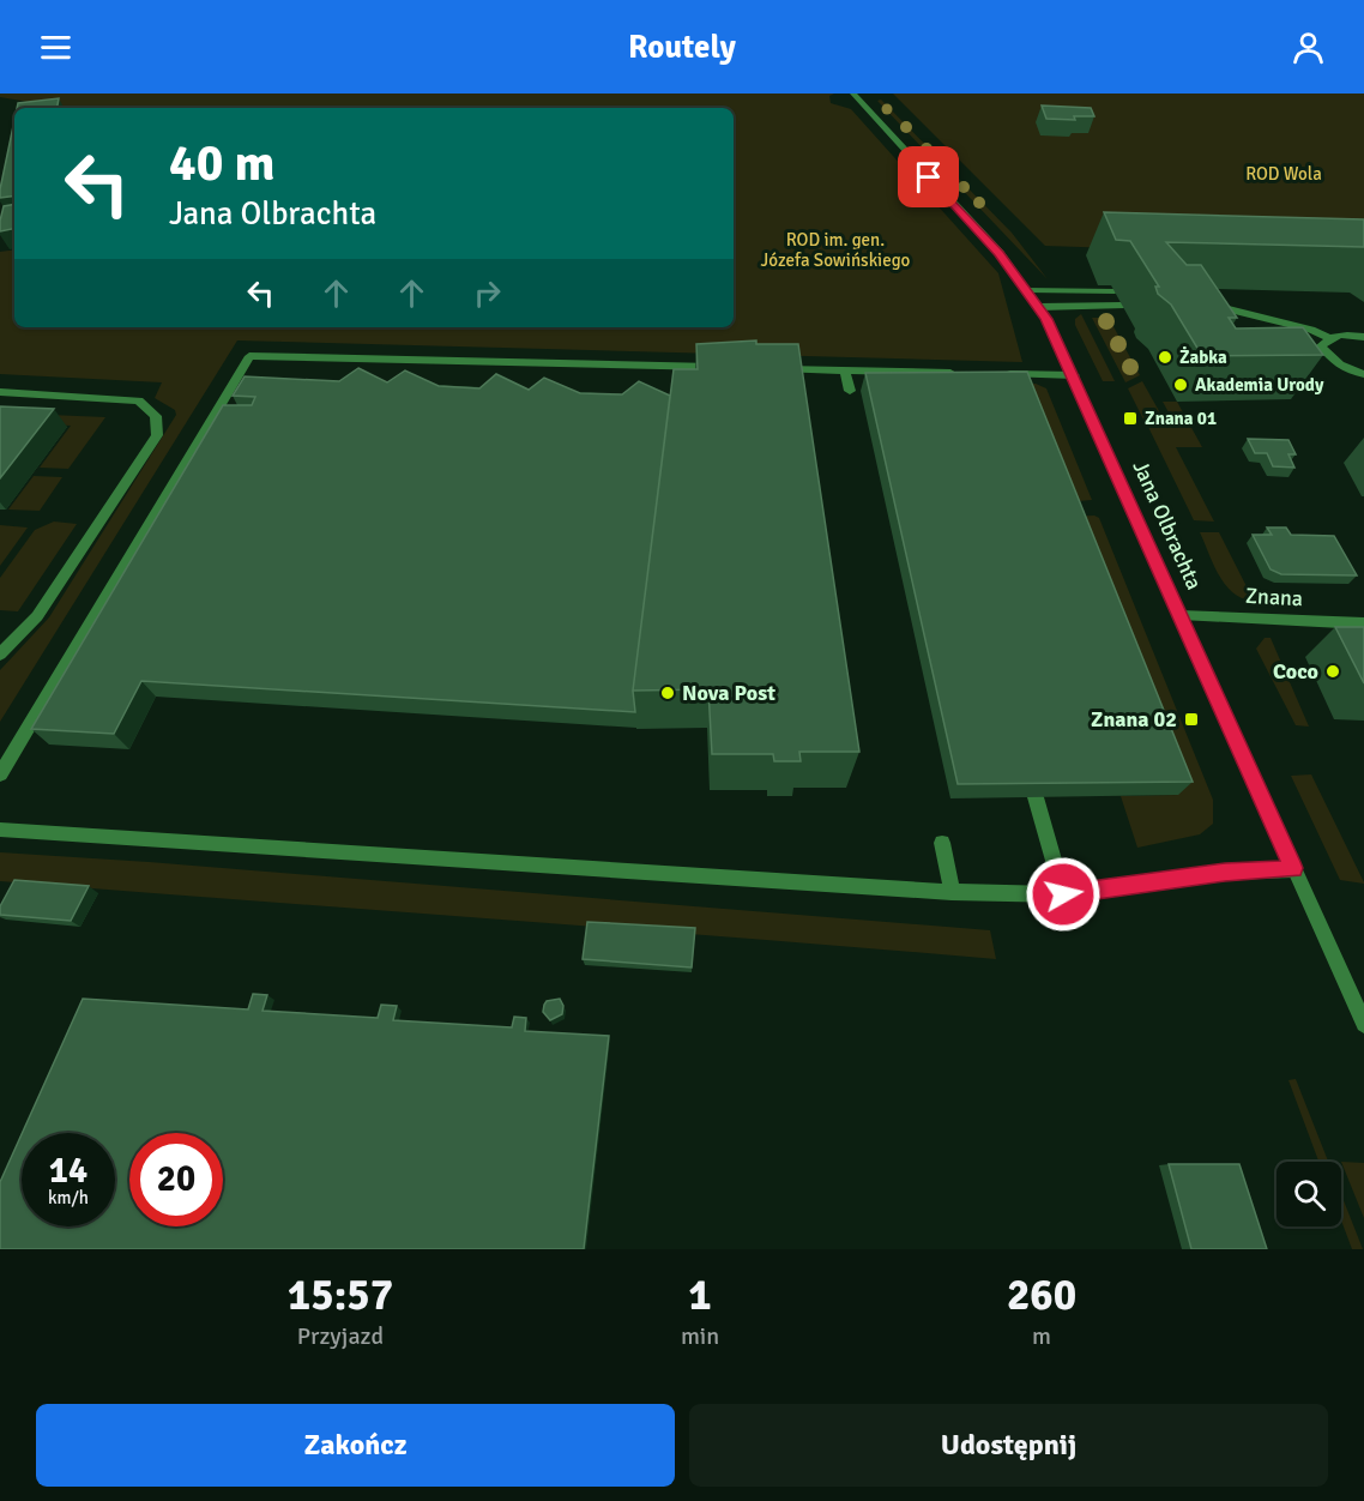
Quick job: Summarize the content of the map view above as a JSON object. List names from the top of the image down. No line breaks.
{"streets":{"street":["Jana Olbrachta","Znana"]},"crossings":[["Jana Olbrachta","Znana"]],"parks":["ROD Wola","ROD im. gen. Józefa Sowińskiego"],"places":{"other":["Żabka","Akademia Urody","Coco","Nova Post"],"transit":["Znana 01","Znana 02"]},"page":{"header":"Routely","turn":["40 m","Jana Olbrachta"],"speed":"14 km/h","limit":"20","eta":["15:57","Przyjazd","1","min","260","m"],"buttons":["Zakończ","Udostępnij"]}}
